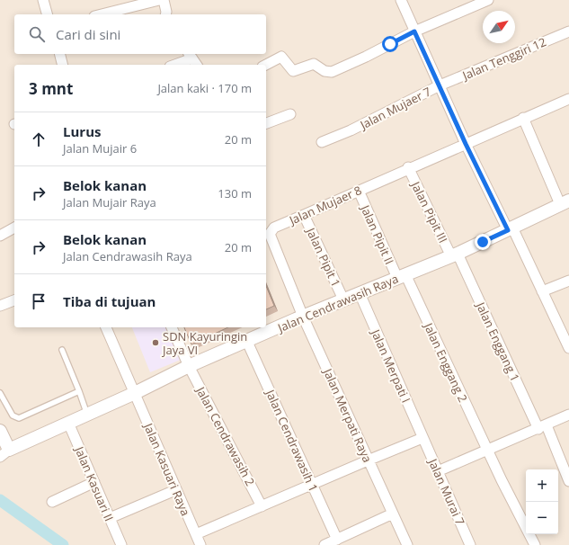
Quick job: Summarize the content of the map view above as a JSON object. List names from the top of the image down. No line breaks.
{"streets":{"street":["Jalan Tenggiri 12","Jalan Mujaer 7","Jalan Mujaer 8","Jalan Pipit III","Jalan Pipit II","Jalan Pipit 1","Jalan Cendrawasih Raya","Jalan Enggang 1","Jalan Enggang 2","Jalan Merpati I","Jalan Merpati Raya","Jalan Cendrawasih 2","Jalan Cendrawasih 1","Jalan Kasuari Raya","Jalan Kasuari II","Jalan Murai 7"]},"crossings":[["Jalan Tenggiri 12","Jalan Mujaer 7"],["Jalan Mujaer 8","Jalan Pipit III"],["Jalan Mujaer 8","Jalan Pipit II"],["Jalan Mujaer 8","Jalan Pipit 1"],["Jalan Mujaer 8","Jalan Cendrawasih Raya"],["Jalan Mujaer 8","Jalan Merpati Raya"],["Jalan Pipit III","Jalan Cendrawasih Raya"],["Jalan Pipit III","Jalan Enggang 1"],["Jalan Pipit II","Jalan Cendrawasih Raya"],["Jalan Pipit II","Jalan Enggang 2"],["Jalan Pipit 1","Jalan Cendrawasih Raya"],["Jalan Cendrawasih Raya","Jalan Enggang 1"],["Jalan Cendrawasih Raya","Jalan Enggang 2"],["Jalan Cendrawasih Raya","Jalan Merpati I"],["Jalan Cendrawasih Raya","Jalan Merpati Raya"],["Jalan Cendrawasih Raya","Jalan Cendrawasih 2"],["Jalan Cendrawasih Raya","Jalan Cendrawasih 1"],["Jalan Cendrawasih Raya","Jalan Kasuari Raya"],["Jalan Cendrawasih Raya","Jalan Kasuari II"],["Jalan Merpati I","Jalan Murai 7"]],"places":["SDN Kayuringin Jaya VI"],"north":"top right","page":{"search":"Cari di sini","heading":["3 mnt","Jalan kaki · 170 m"],"list":[["Lurus","Jalan Mujair 6","20 m"],["Belok kanan","Jalan Mujair Raya","130 m"],["Belok kanan","Jalan Cendrawasih Raya","20 m"],"Tiba di tujuan"],"map_buttons":["+","−"]}}
